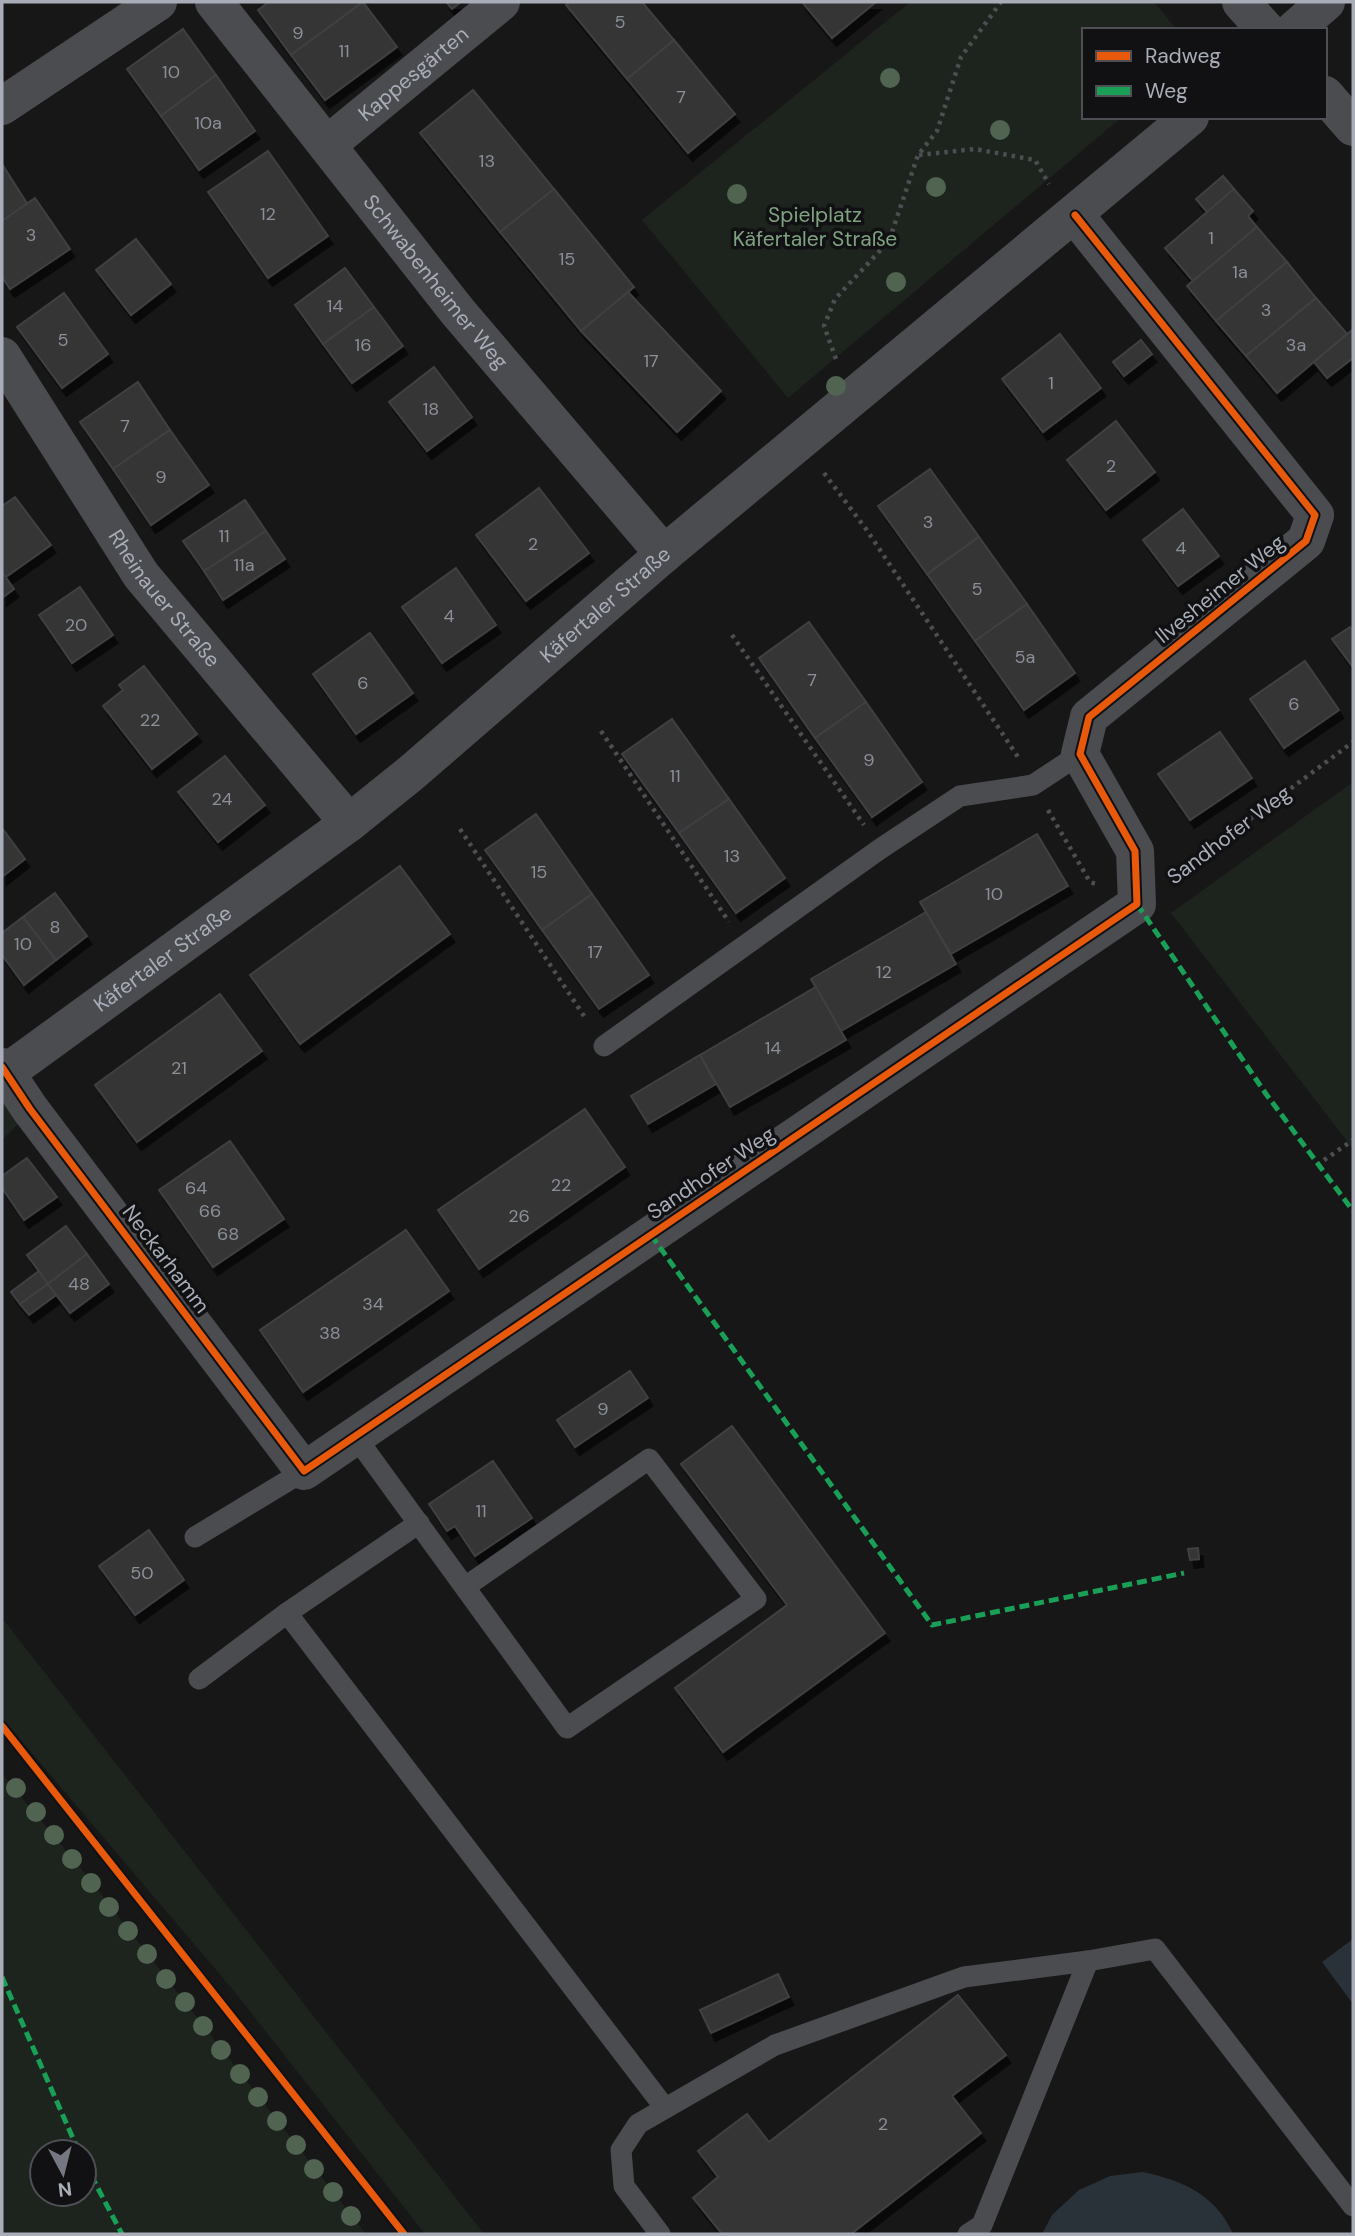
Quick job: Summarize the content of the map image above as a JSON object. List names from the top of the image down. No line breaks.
{"streets":{"street":["Kappesgärten","Schwabenheimer Weg","Ilvesheimer Weg","Rheinauer Straße","Käfertaler Straße","Sandhofer Weg","Neckarhamm"]},"crossings":[["Kappesgärten","Schwabenheimer Weg"],["Schwabenheimer Weg","Käfertaler Straße"],["Ilvesheimer Weg","Käfertaler Straße"],["Rheinauer Straße","Käfertaler Straße"],["Käfertaler Straße","Neckarhamm"],["Sandhofer Weg","Neckarhamm"]],"parks":["Spielplatz Käfertaler Straße"],"house_numbers":["5","9","11","10","7","10a","13","12","3","1","15","1a","14","3","5","16","3a","17","1","18","7","2","9","3","11","2","4","11a","5","4","20","5a","7","6","6","22","9","11","24","13","15","10","8","10","17","12","14","21","22","64","66","26","68","48","34","38","9","11","50","2"],"legend":["Radweg","Weg"],"north":"bottom"}
